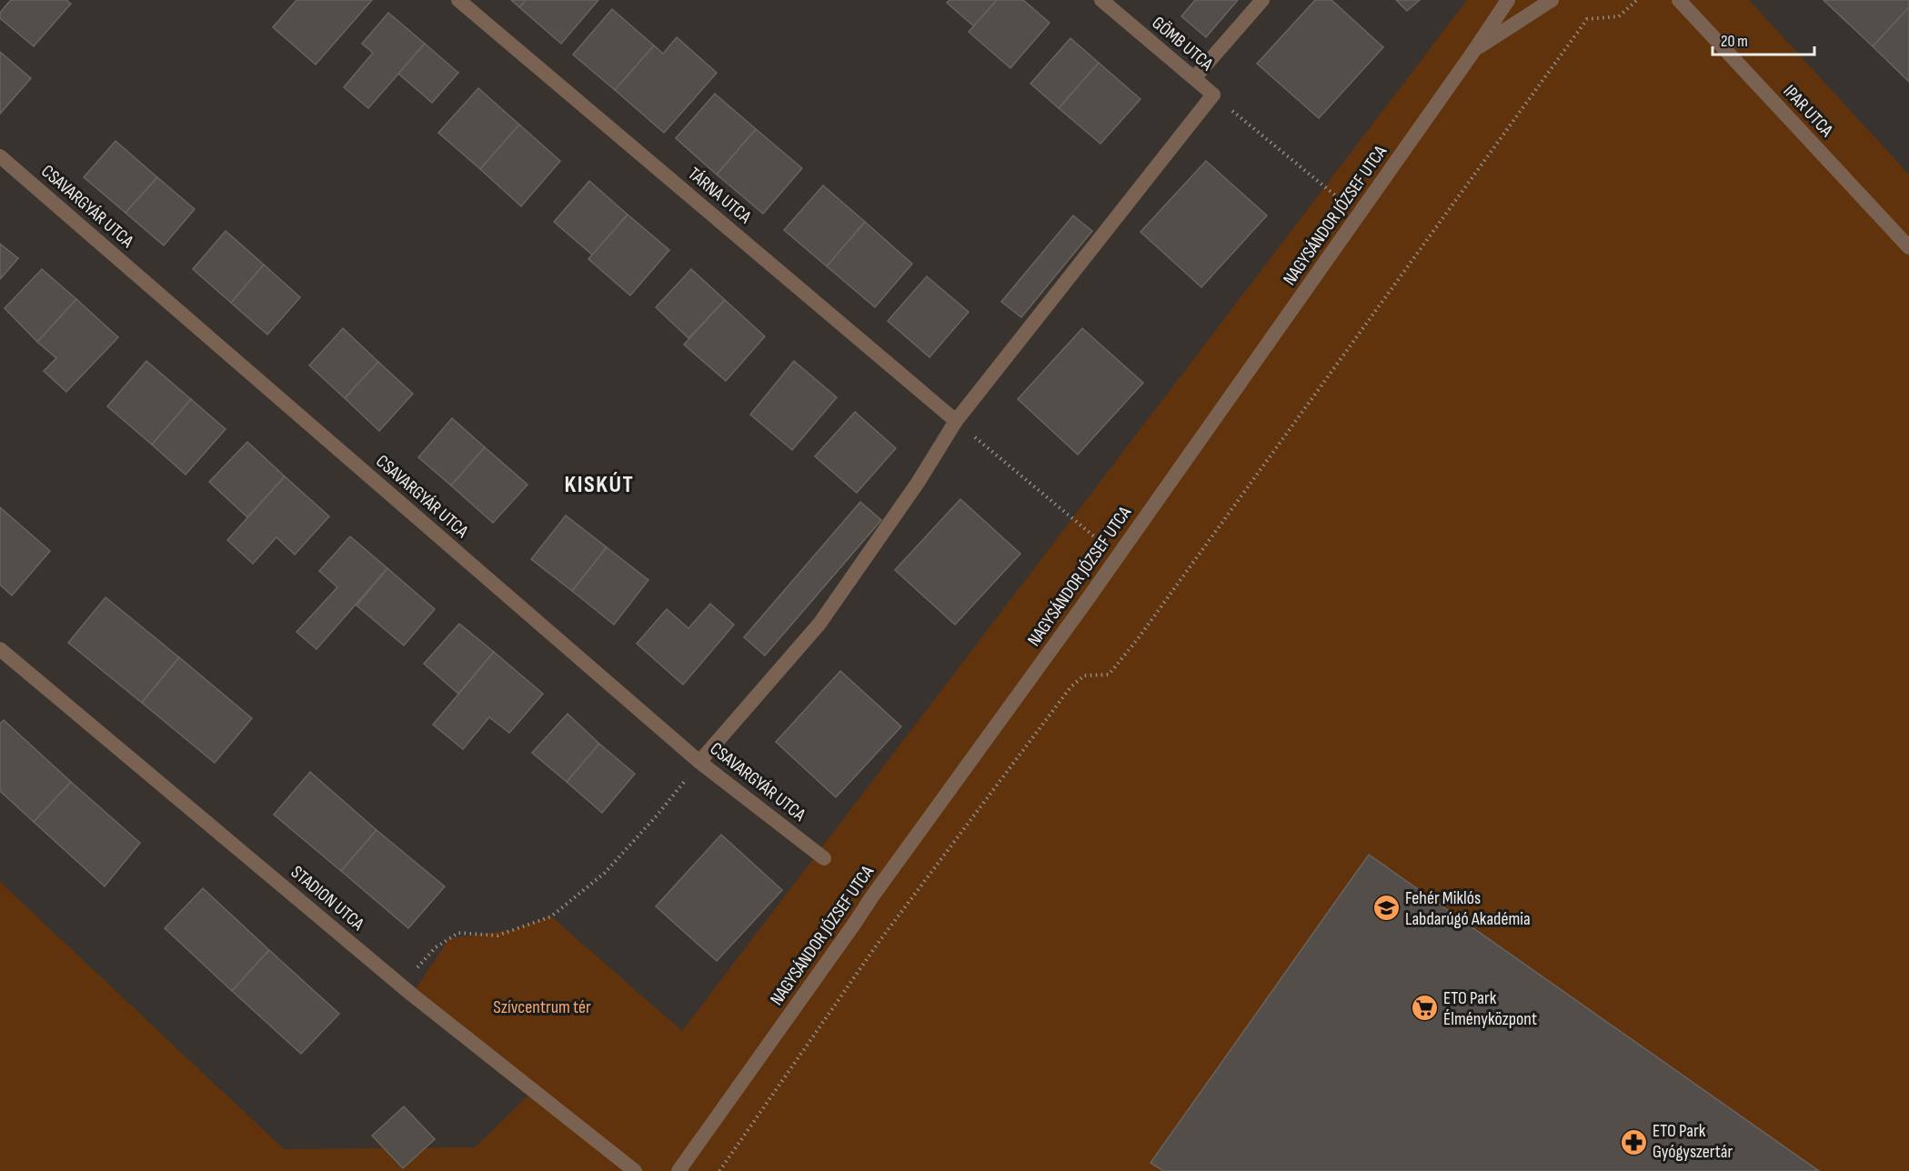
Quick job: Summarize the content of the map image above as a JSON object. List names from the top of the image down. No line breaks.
{"streets":{"street":["GÖMB UTCA","IPAR UTCA","TÁRNA UTCA","CSAVARGYÁR UTCA","NAGYSÁNDOR JÓZSEF UTCA","STADION UTCA"]},"districts":["KISKÚT"],"parks":["Szívcentrum tér"],"places":{"school or university":["Fehér Miklós Labdarúgó Akadémia"],"supermarket":["ETO Park Élményközpont"],"pharmacy":["ETO Park Gyógyszertár"]},"scale_bar":"20 m"}
